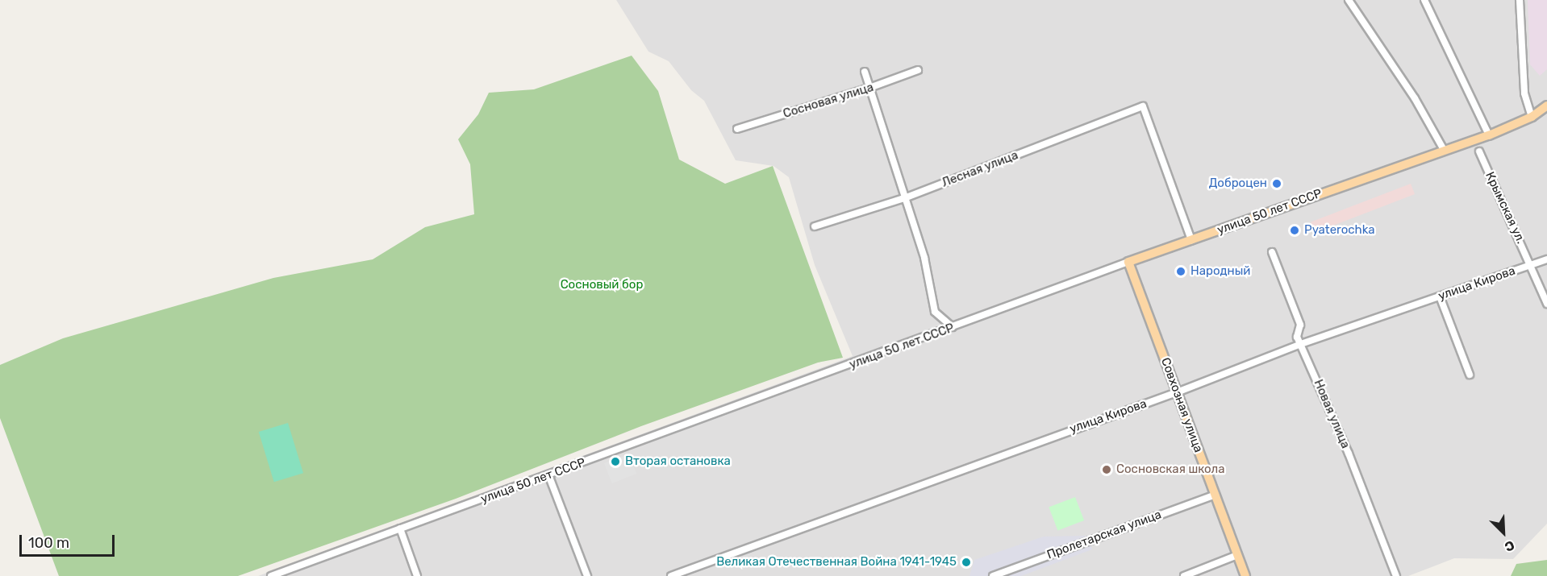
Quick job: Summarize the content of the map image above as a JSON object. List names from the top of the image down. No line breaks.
{"streets":{"main road":["улица 50 лет СССР","Совхозная улица"],"street":["Сосновая улица","Лесная улица","Крымская ул.","улица Кирова","Новая улица","Пролетарская улица"]},"crossings":[["Лесная улица","улица 50 лет СССР"],["Крымская ул.","улица Кирова"],["улица 50 лет СССР","Совхозная улица"],["улица Кирова","Совхозная улица"],["улица Кирова","Новая улица"],["Совхозная улица","Пролетарская улица"]],"parks":["Сосновый бор"],"places":["Доброцен","Pyaterochka","Народный","Вторая остановка","Сосновская школа","Великая Отечественная Война 1941-1945"],"scale_bar":"100 m","north":"bottom right"}
